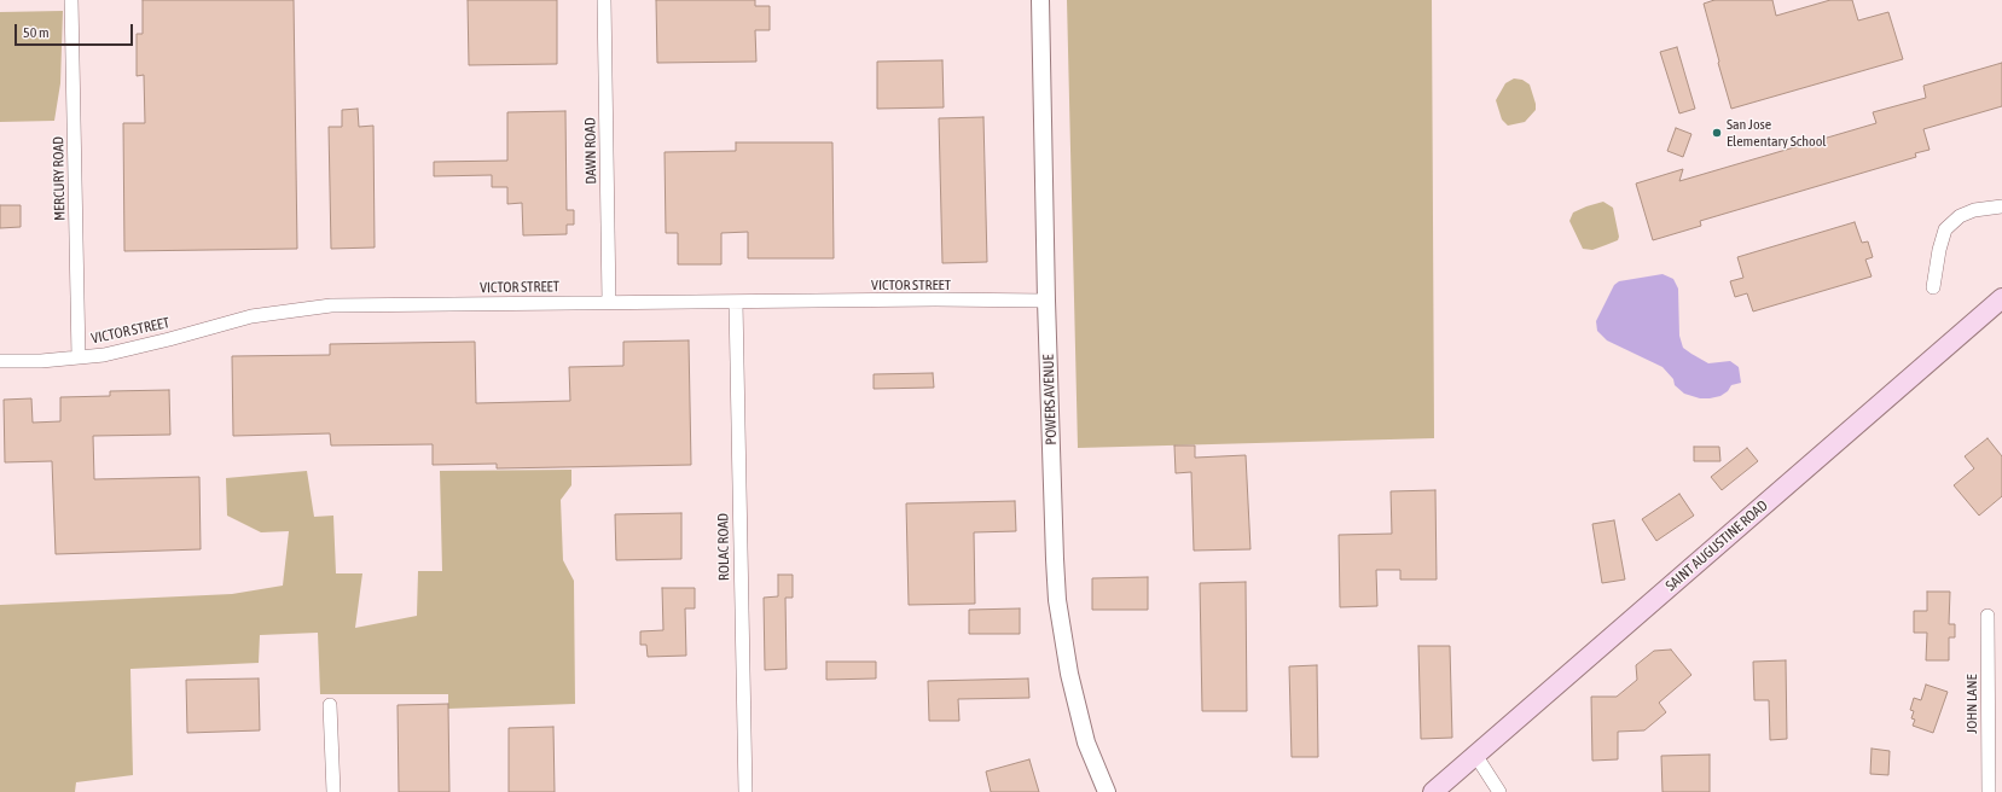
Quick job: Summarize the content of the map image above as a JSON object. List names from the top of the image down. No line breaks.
{"streets":{"main road":["SAINT AUGUSTINE ROAD"],"street":["DAWN ROAD","MERCURY ROAD","VICTOR STREET","POWERS AVENUE","ROLAC ROAD","JOHN LANE"]},"crossings":[["DAWN ROAD","VICTOR STREET"],["MERCURY ROAD","VICTOR STREET"],["VICTOR STREET","POWERS AVENUE"],["VICTOR STREET","ROLAC ROAD"]],"places":["San Jose Elementary School"],"scale_bar":"50 m"}
